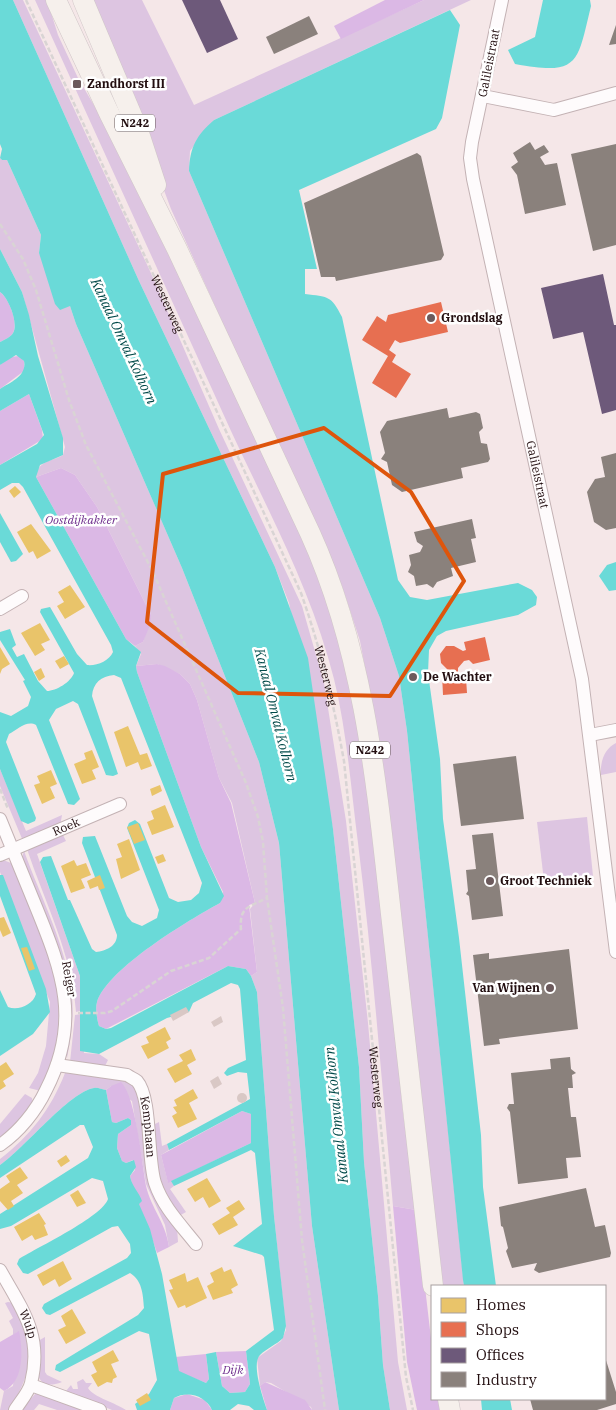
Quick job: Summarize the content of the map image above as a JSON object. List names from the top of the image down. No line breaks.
{"streets":{"main road":["N242"],"street":["Galileistraat","Roek","Reiger","Kemphaan","Wulp"],"path":["Westerweg"]},"crossings":[["Roek","Reiger"],["Reiger","Kemphaan"]],"water":["Kanaal Omval Kolhorn"],"parks":["Oostdijkakker","Dijk"],"places":{"transit":["Zandhorst III"],"other":["Grondslag","De Wachter","Groot Techniek","Van Wijnen"]},"legend":["Homes","Shops","Offices","Industry"]}
